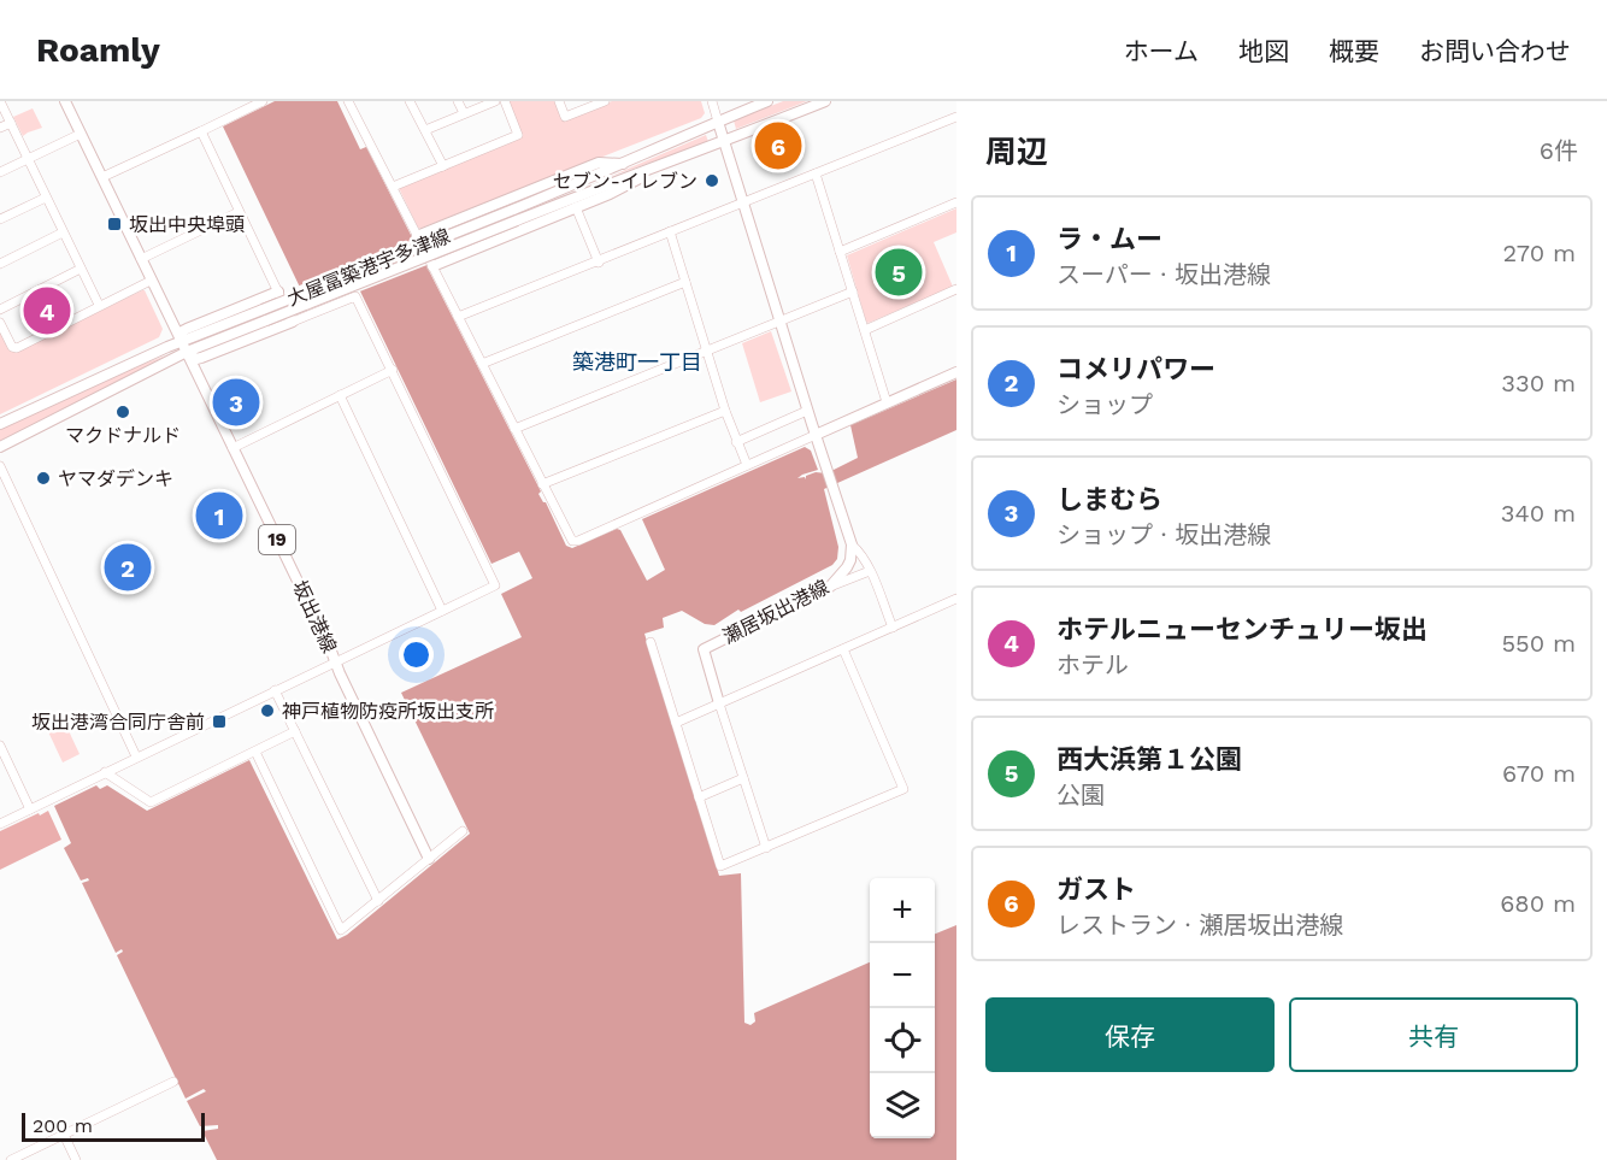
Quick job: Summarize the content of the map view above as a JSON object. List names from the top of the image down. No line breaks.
{"streets":{"main road":["大屋冨築港宇多津線","19","瀬居坂出港線","坂出港線"]},"crossings":[["大屋冨築港宇多津線","坂出港線"]],"districts":["築港町一丁目"],"places":{"other":["セブン-イレブン","マクドナルド","ヤマダデンキ","神戸植物防疫所坂出支所"],"transit":["坂出中央埠頭","坂出港湾合同庁舎前"]},"scale_bar":"200 m","page":{"header":"Roamly","nav":["ホーム","地図","概要","お問い合わせ"],"heading":["周辺","6件"],"pins":["6","5","4","3","1","2"],"list":[{"mark":"1","name":"ラ・ムー","note":"スーパー · 坂出港線","value":"270 m"},{"mark":"2","name":"コメリパワー","note":"ショップ","value":"330 m"},{"mark":"3","name":"しまむら","note":"ショップ · 坂出港線","value":"340 m"},{"mark":"4","name":"ホテルニューセンチュリー坂出","note":"ホテル","value":"550 m"},{"mark":"5","name":"西大浜第１公園","note":"公園","value":"670 m"},{"mark":"6","name":"ガスト","note":"レストラン · 瀬居坂出港線","value":"680 m"}],"map_buttons":["+","−"],"buttons":["保存","共有"],"scale":"200 m"}}
